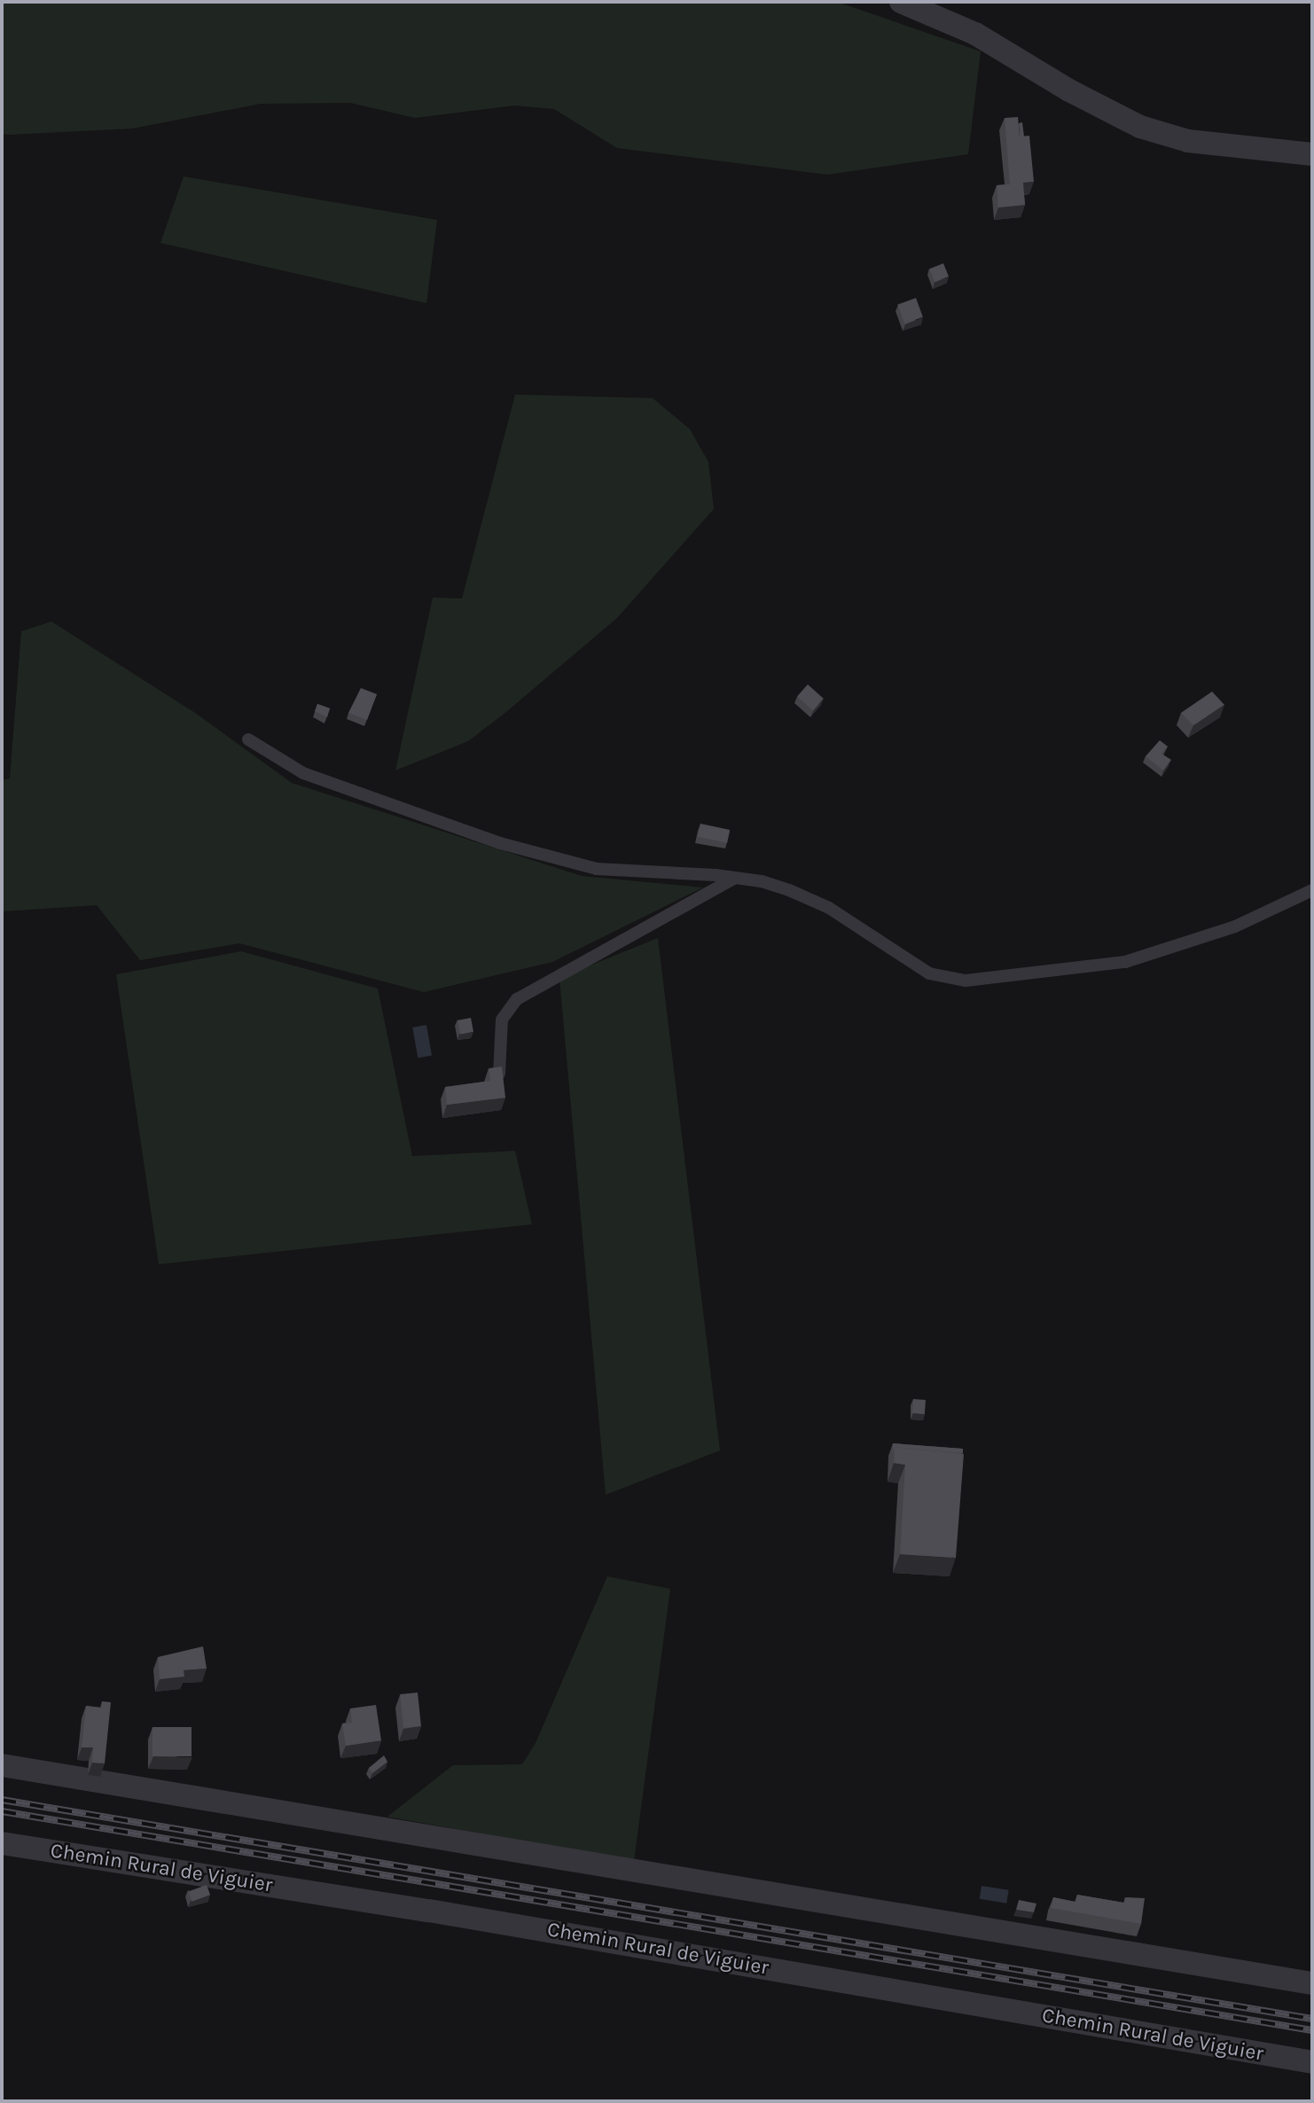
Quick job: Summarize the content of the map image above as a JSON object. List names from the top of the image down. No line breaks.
{"streets":{"street":["Chemin Rural de Viguier"]}}
